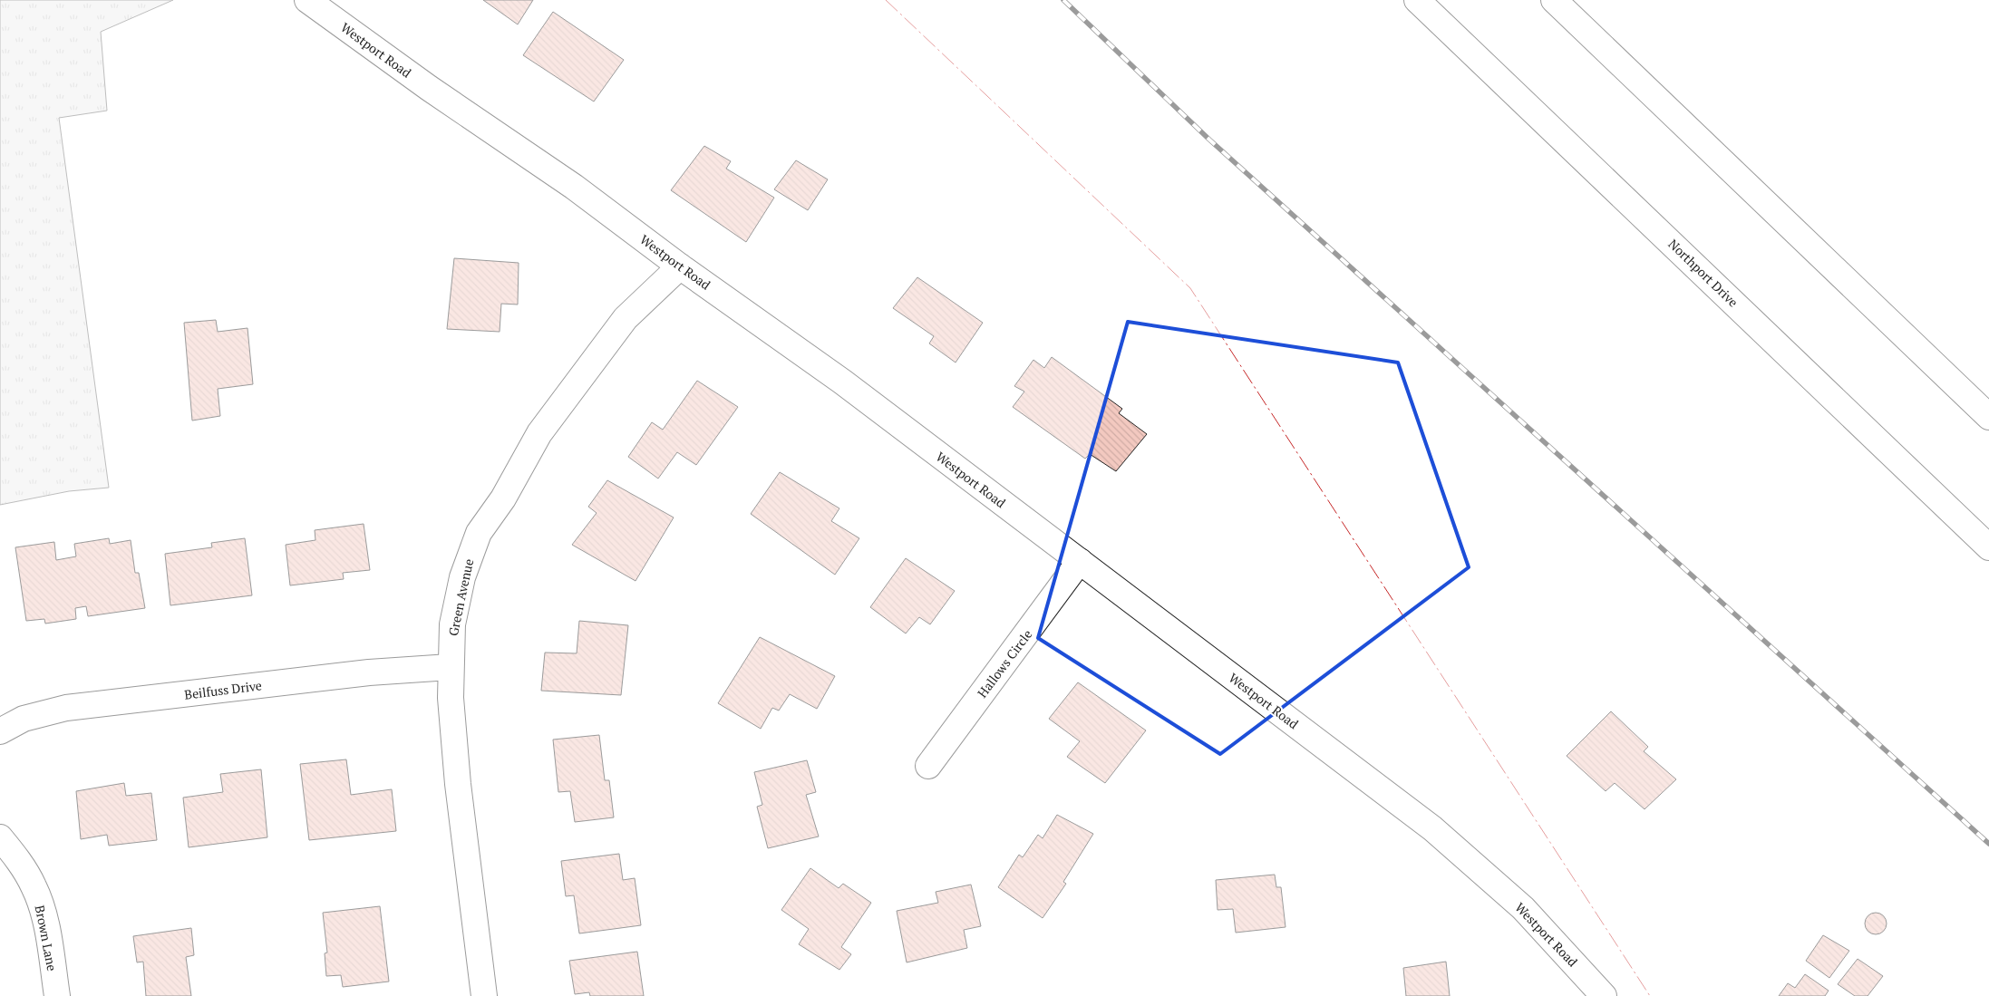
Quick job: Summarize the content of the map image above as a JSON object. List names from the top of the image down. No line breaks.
{"streets":{"street":["Westport Road","Northport Drive","Green Avenue","Hallows Circle","Beilfuss Drive","Brown Lane"]},"crossings":[["Westport Road","Green Avenue"],["Westport Road","Hallows Circle"],["Green Avenue","Beilfuss Drive"]]}
